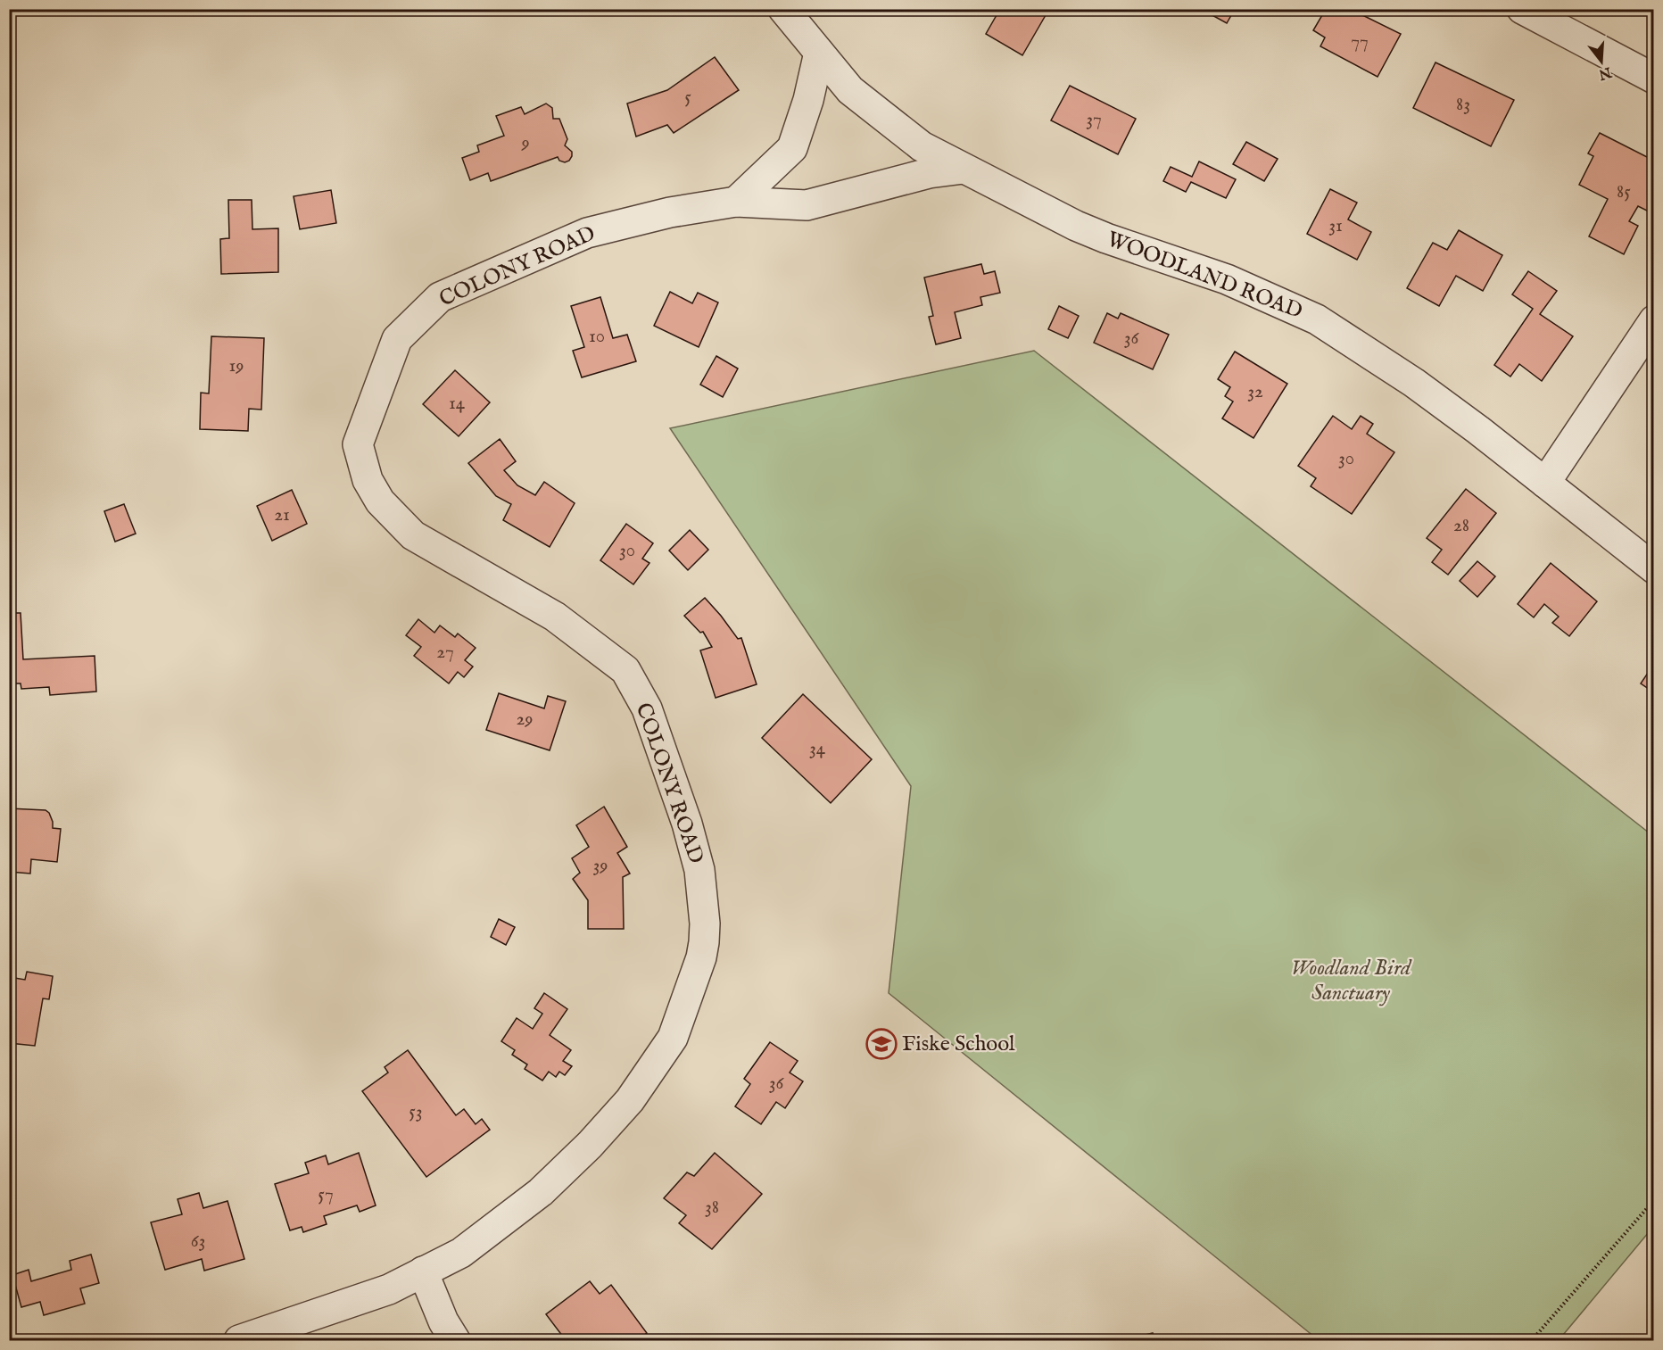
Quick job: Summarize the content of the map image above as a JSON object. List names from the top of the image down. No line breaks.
{"streets":{"street":["COLONY ROAD","WOODLAND ROAD"]},"crossings":[["COLONY ROAD","WOODLAND ROAD"]],"parks":["Woodland Bird Sanctuary"],"places":{"school or university":["Fiske School"]},"house_numbers":["77","5","83","37","9","85","31","10","36","19","32","14","30","21","28","30","27","29","34","39","36","53","57","38","63"],"north":"bottom"}
